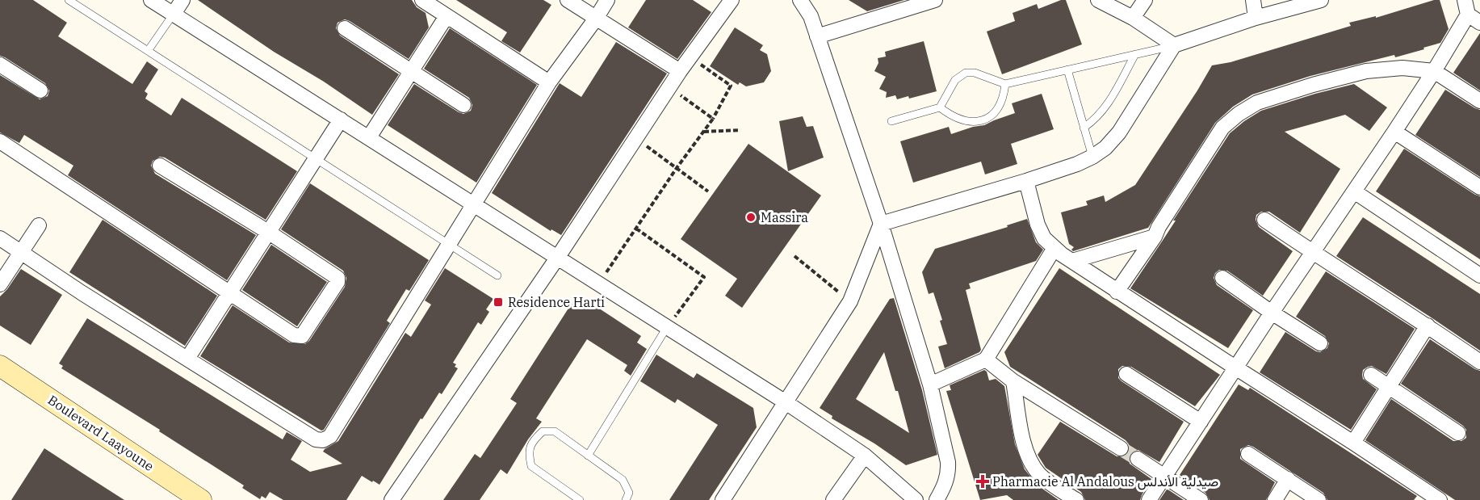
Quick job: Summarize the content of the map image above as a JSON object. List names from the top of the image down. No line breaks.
{"streets":{"street":["Boulevard Laayoune"]},"places":{"other":["Massira"],"transit":["Residence Harti"],"health":["Pharmacie Al Andalous صيدلية الأندلس"]}}
